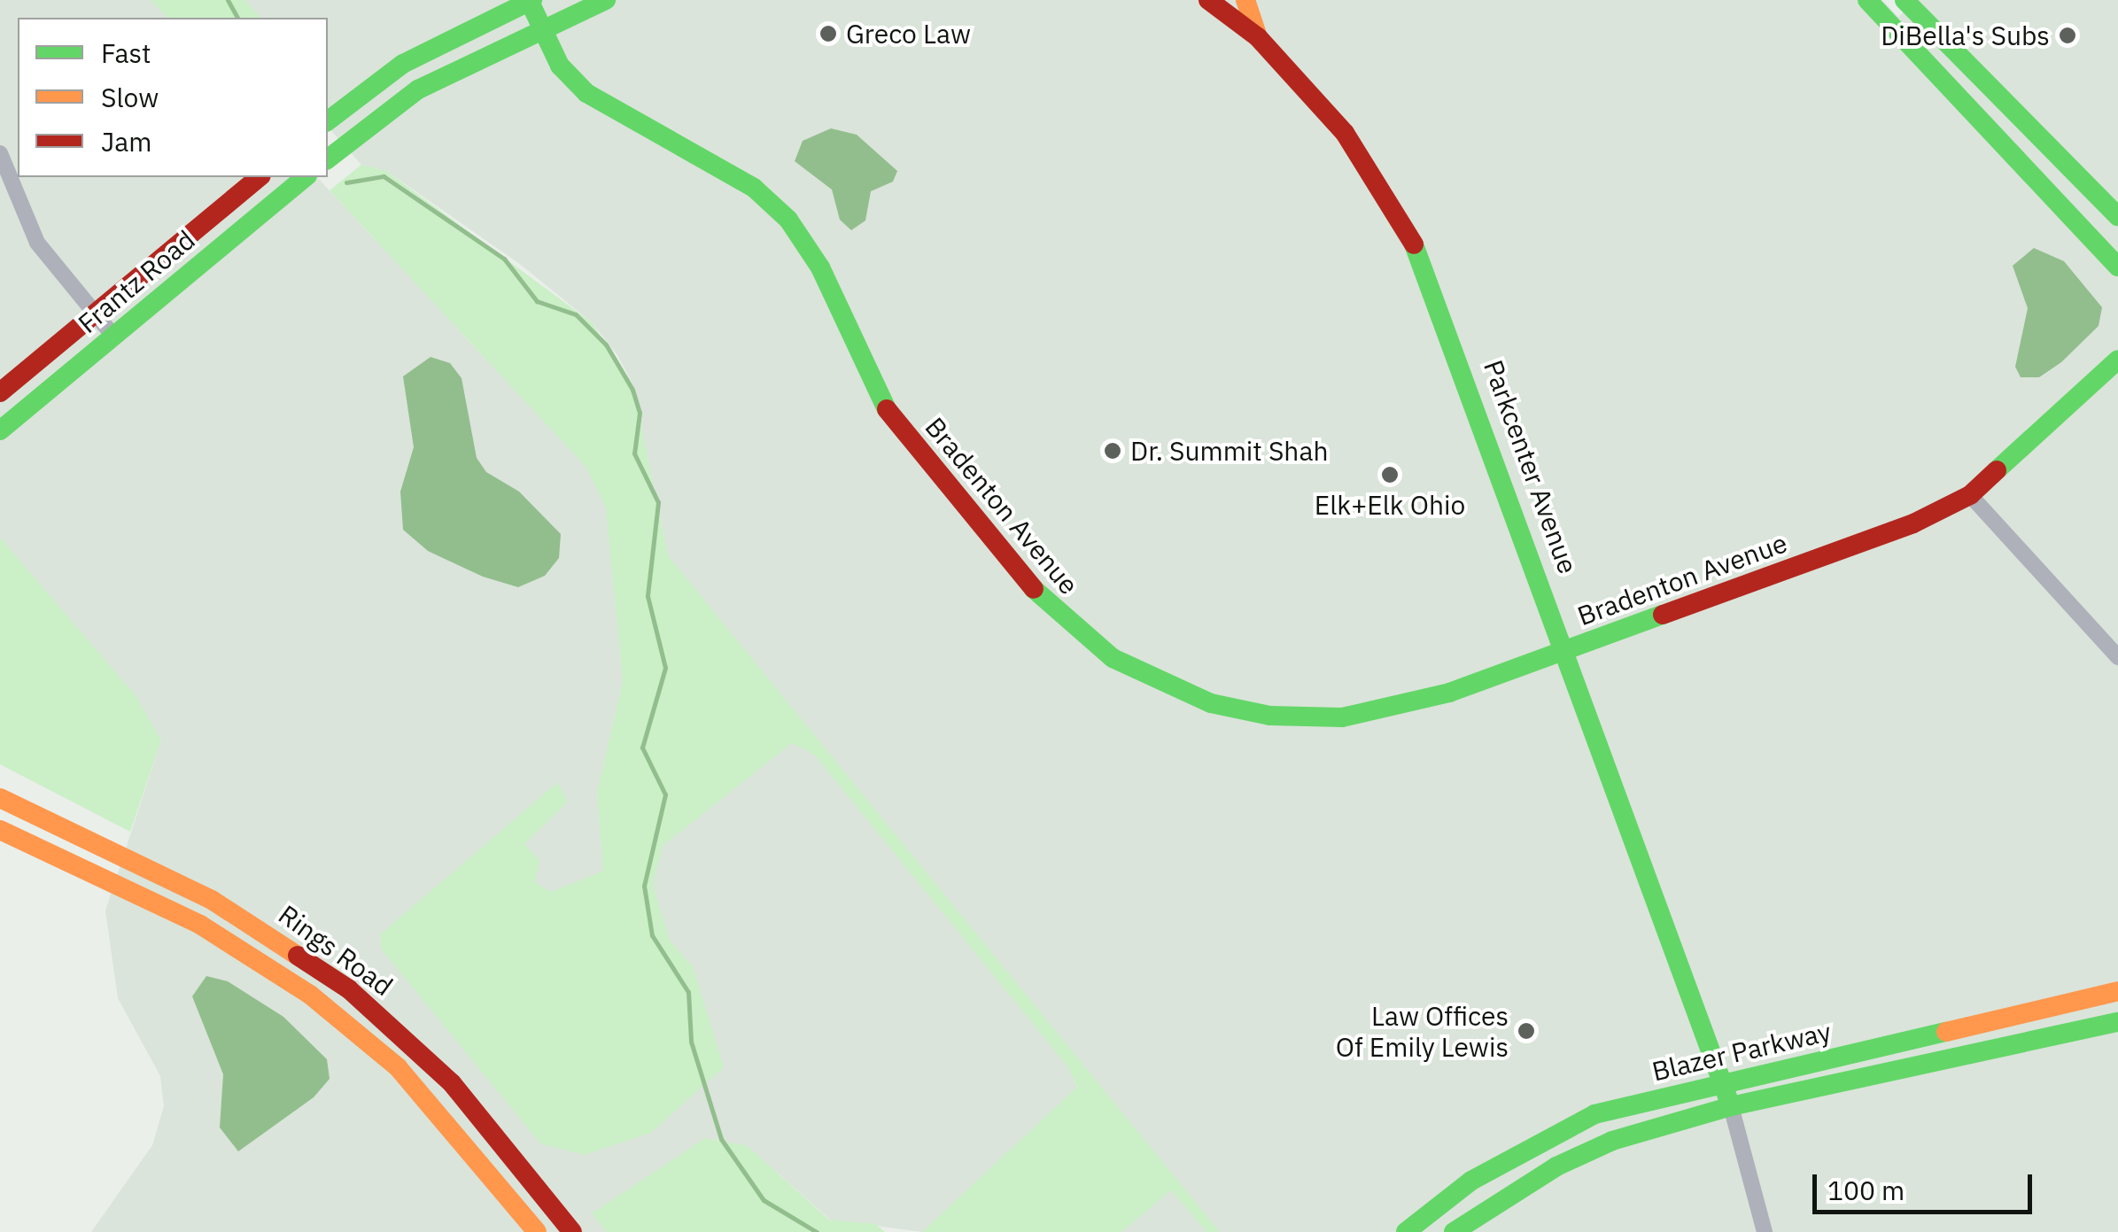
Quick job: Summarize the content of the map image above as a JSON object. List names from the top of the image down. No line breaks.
{"streets":{"street":["Frantz Road","Parkcenter Avenue","Bradenton Avenue","Rings Road","Blazer Parkway"]},"crossings":[["Parkcenter Avenue","Bradenton Avenue"],["Parkcenter Avenue","Blazer Parkway"]],"places":["Greco Law","DiBella's Subs","Dr. Summit Shah","Elk+Elk Ohio","Law Offices Of Emily Lewis"],"legend":["Fast","Slow","Jam"],"scale_bar":"100 m"}
